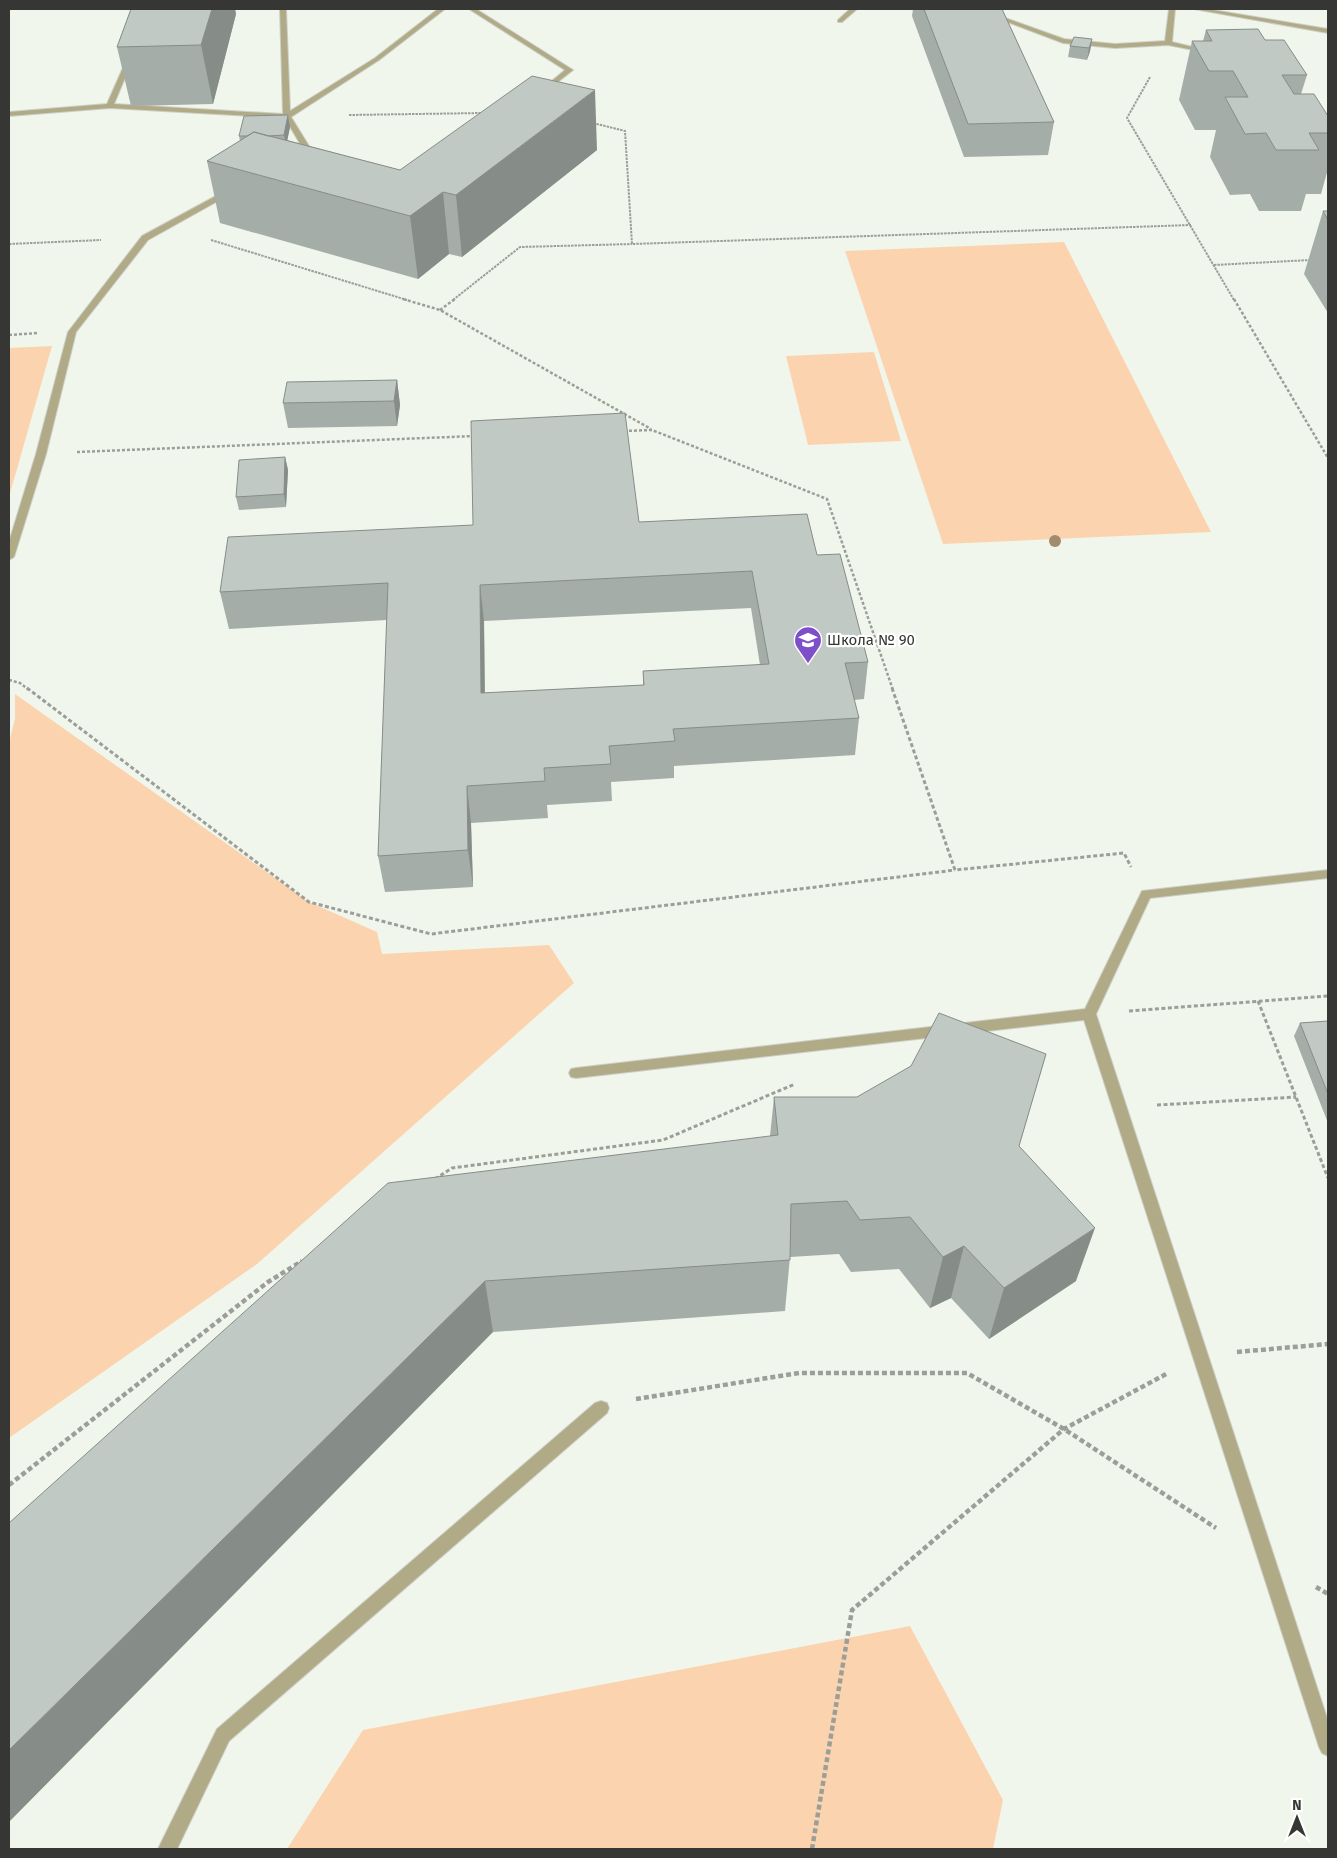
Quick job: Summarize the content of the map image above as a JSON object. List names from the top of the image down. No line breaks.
{"places":{"school or university":["Школа № 90"]},"north":"top"}
